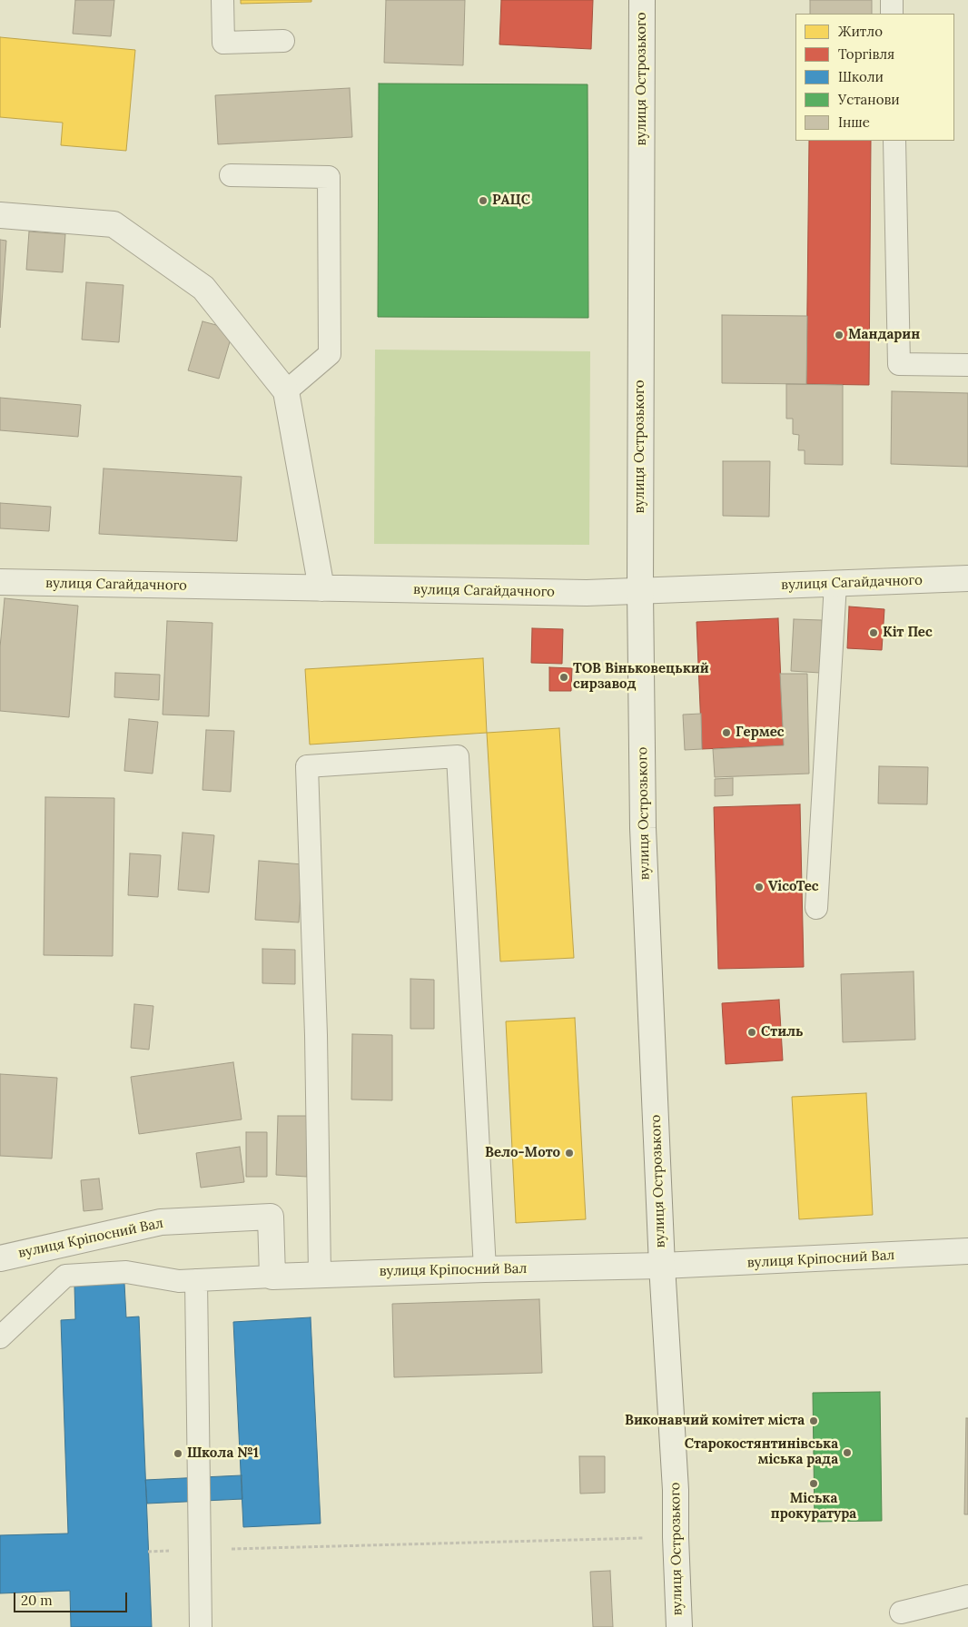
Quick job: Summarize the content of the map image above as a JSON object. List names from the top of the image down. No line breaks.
{"streets":{"street":["вулиця Острозького","вулиця Сагайдачного","вулиця Кріпосний Вал"]},"crossings":[["вулиця Острозького","вулиця Сагайдачного"],["вулиця Острозького","вулиця Кріпосний Вал"]],"places":["РАЦС","Мандарин","Кіт Пес","ТОВ Віньковецький сирзавод","Гермес","VicoTec","Стиль","Вело-Мото","Виконавчий комітет міста","Старокостянтинівська міська рада","Школа №1","Міська прокуратура"],"legend":["Житло","Торгівля","Школи","Установи","Інше"],"scale_bar":"20 m"}
